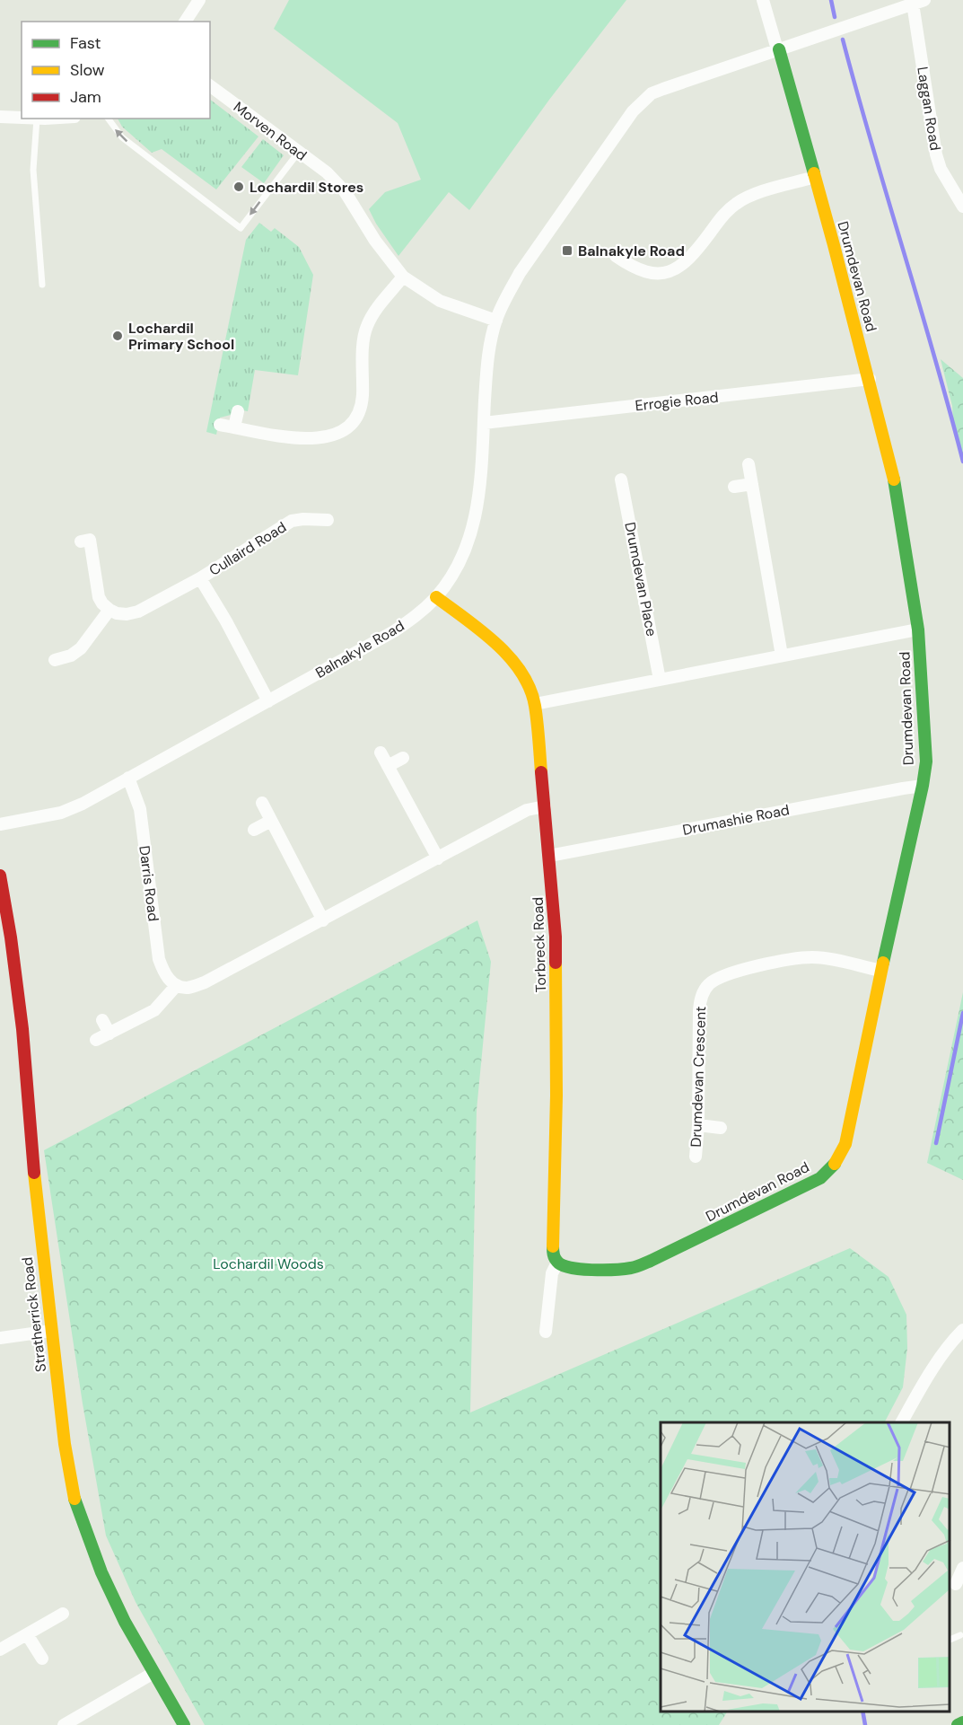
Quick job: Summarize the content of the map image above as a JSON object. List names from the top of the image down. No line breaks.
{"streets":{"street":["Laggan Road","Morven Road","Drumdevan Road","Errogie Road","Cullaird Road","Drumdevan Place","Balnakyle Road","Drumashie Road","Darris Road","Torbreck Road","Drumdevan Crescent","Stratherrick Road"]},"crossings":[["Laggan Road","Balnakyle Road"],["Morven Road","Balnakyle Road"],["Drumdevan Road","Errogie Road"],["Drumdevan Road","Balnakyle Road"],["Drumdevan Road","Drumashie Road"],["Drumdevan Road","Torbreck Road"],["Drumdevan Road","Drumdevan Crescent"],["Errogie Road","Balnakyle Road"],["Cullaird Road","Balnakyle Road"],["Balnakyle Road","Darris Road"],["Balnakyle Road","Torbreck Road"],["Drumashie Road","Torbreck Road"]],"parks":["Lochardil Woods"],"places":{"other":["Lochardil Stores","Lochardil Primary School"],"transit":["Balnakyle Road"]},"legend":["Fast","Slow","Jam"]}
